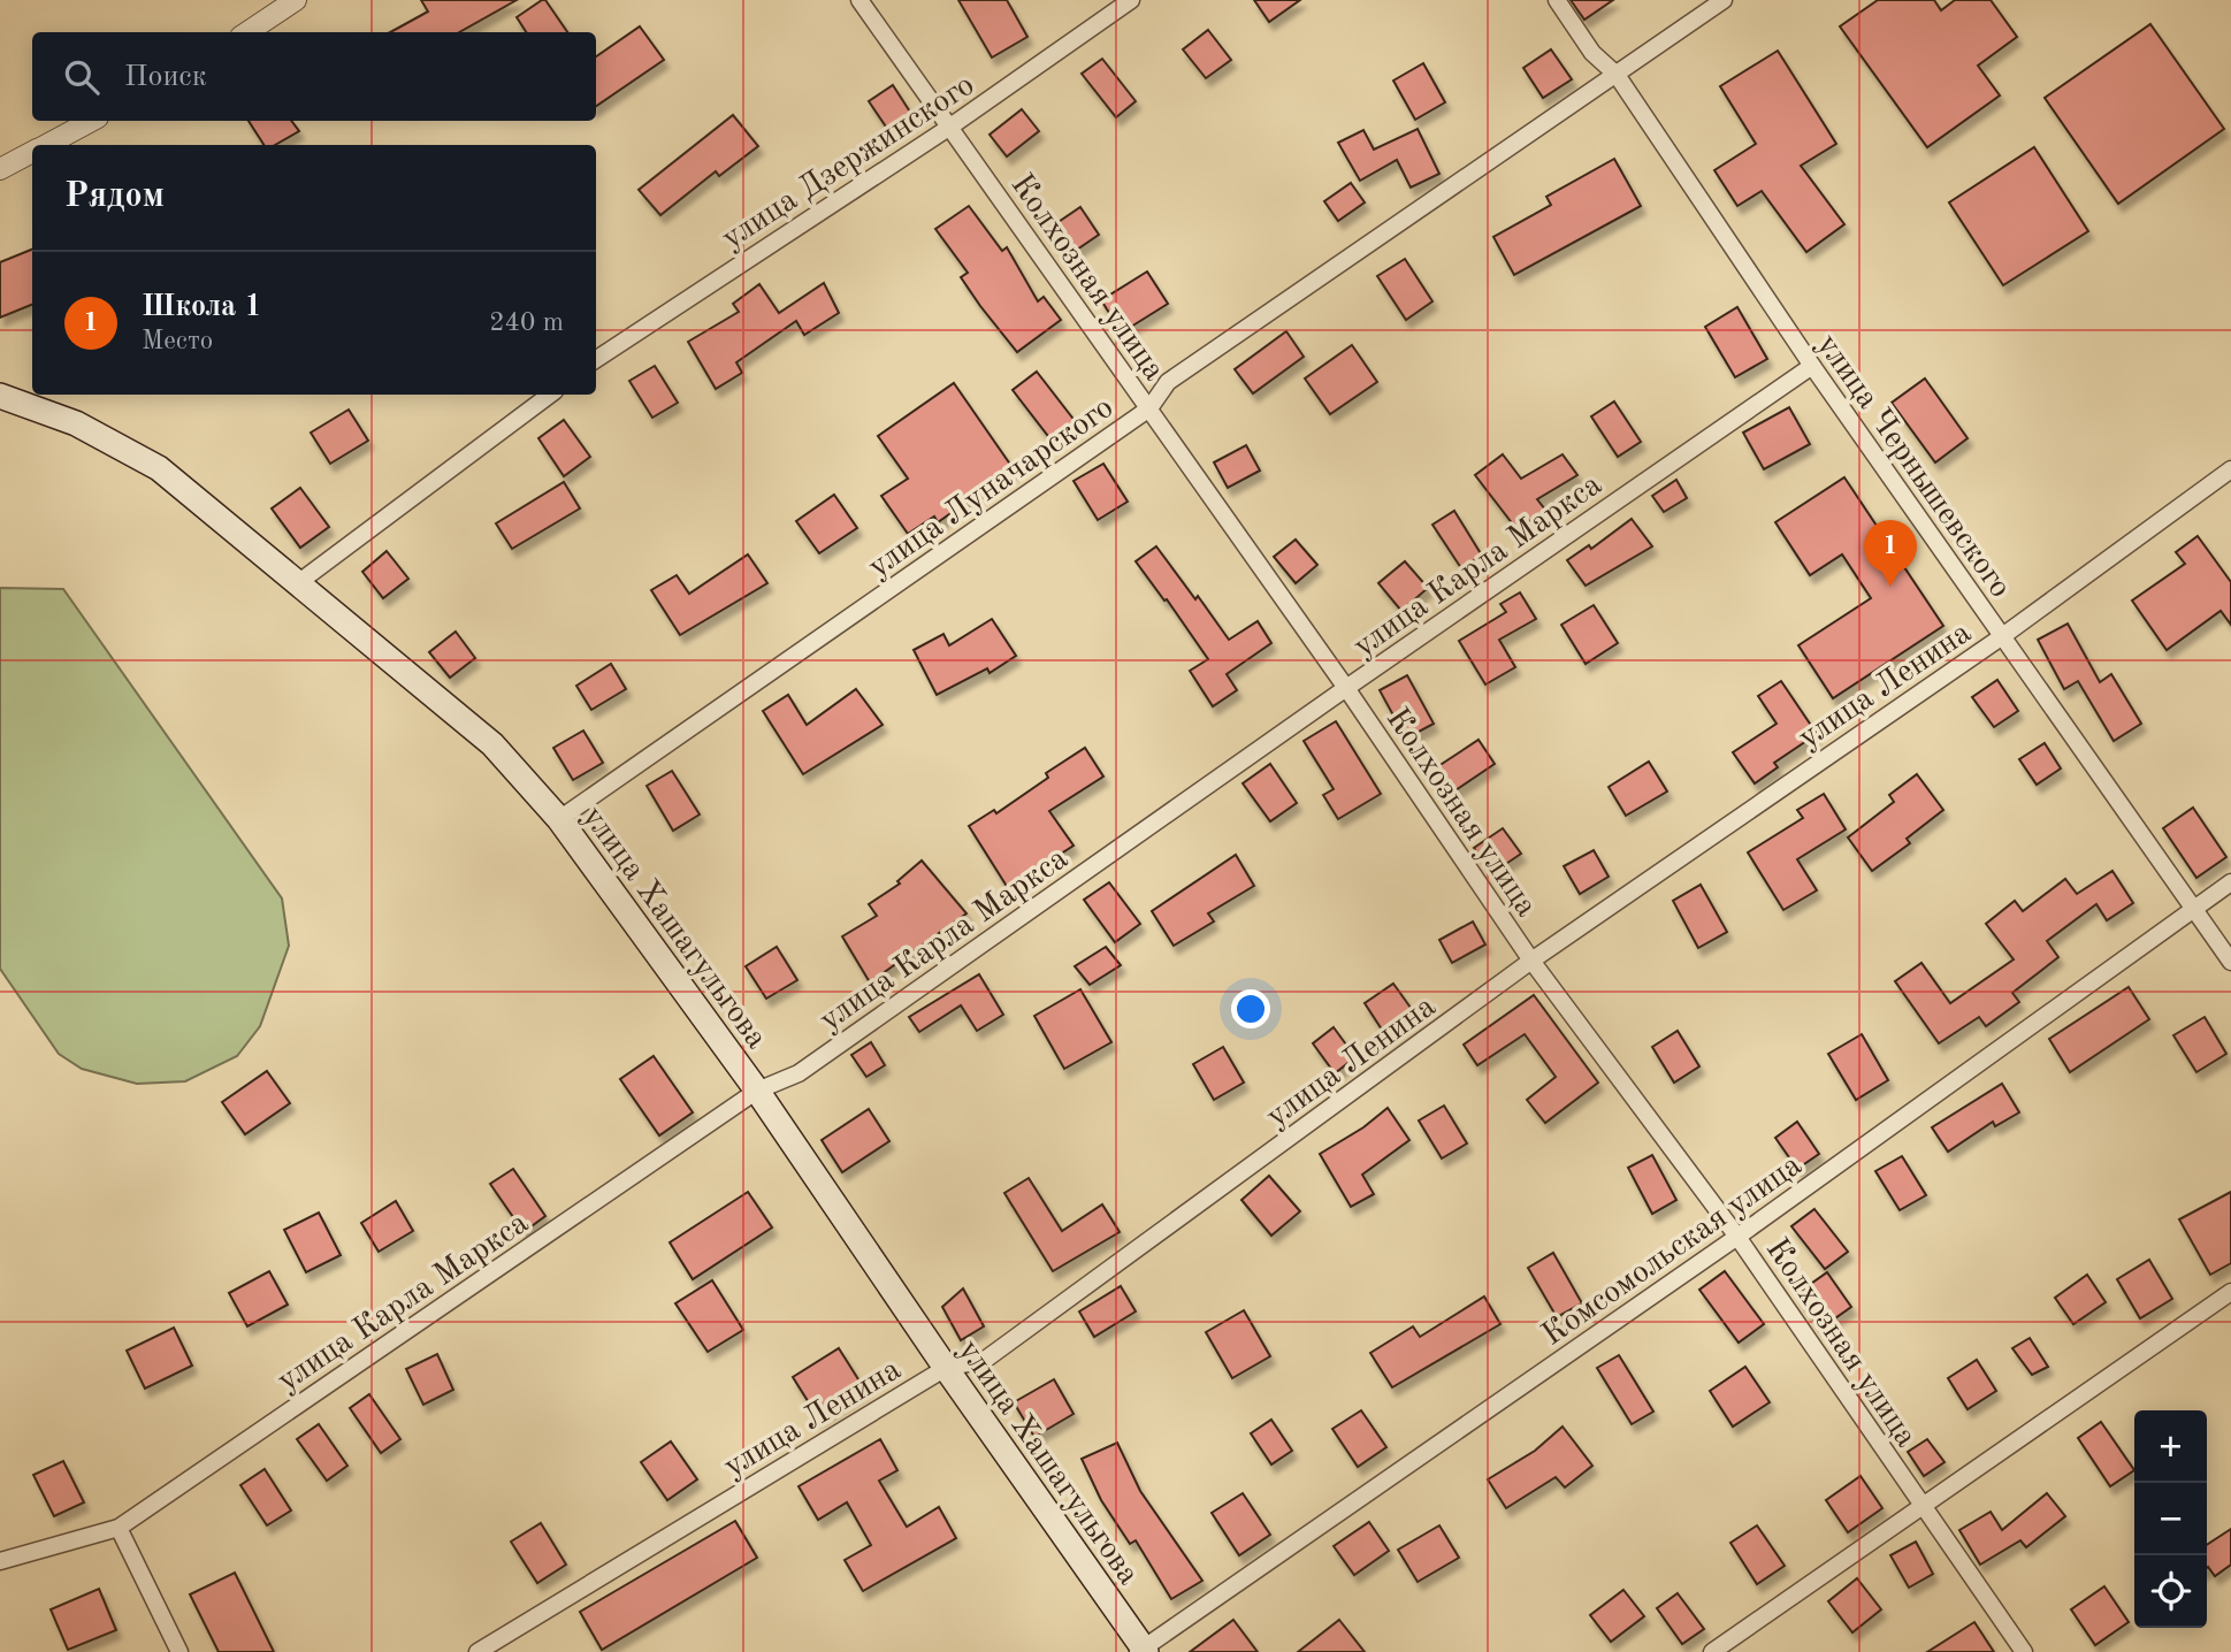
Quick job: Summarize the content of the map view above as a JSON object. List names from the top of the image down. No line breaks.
{"streets":{"main road":["улица Хашагульгова"],"street":["улица Дзержинского","Колхозная улица","улица Чернышевского","улица Луначарского","улица Карла Маркса","улица Ленина","Комсомольская улица"]},"crossings":[["улица Дзержинского","Колхозная улица"],["Колхозная улица","улица Луначарского"],["Колхозная улица","улица Карла Маркса"],["Колхозная улица","улица Ленина"],["Колхозная улица","Комсомольская улица"],["улица Чернышевского","улица Луначарского"],["улица Чернышевского","улица Карла Маркса"],["улица Чернышевского","улица Ленина"],["улица Чернышевского","Комсомольская улица"],["улица Луначарского","улица Хашагульгова"],["улица Карла Маркса","улица Хашагульгова"],["улица Ленина","улица Хашагульгова"],["улица Хашагульгова","Комсомольская улица"]],"page":{"search":"Поиск","heading":"Рядом","list":[{"mark":"1","name":"Школа 1","note":"Место","value":"240 m"}],"pins":"1","map_buttons":["+","−"]}}
